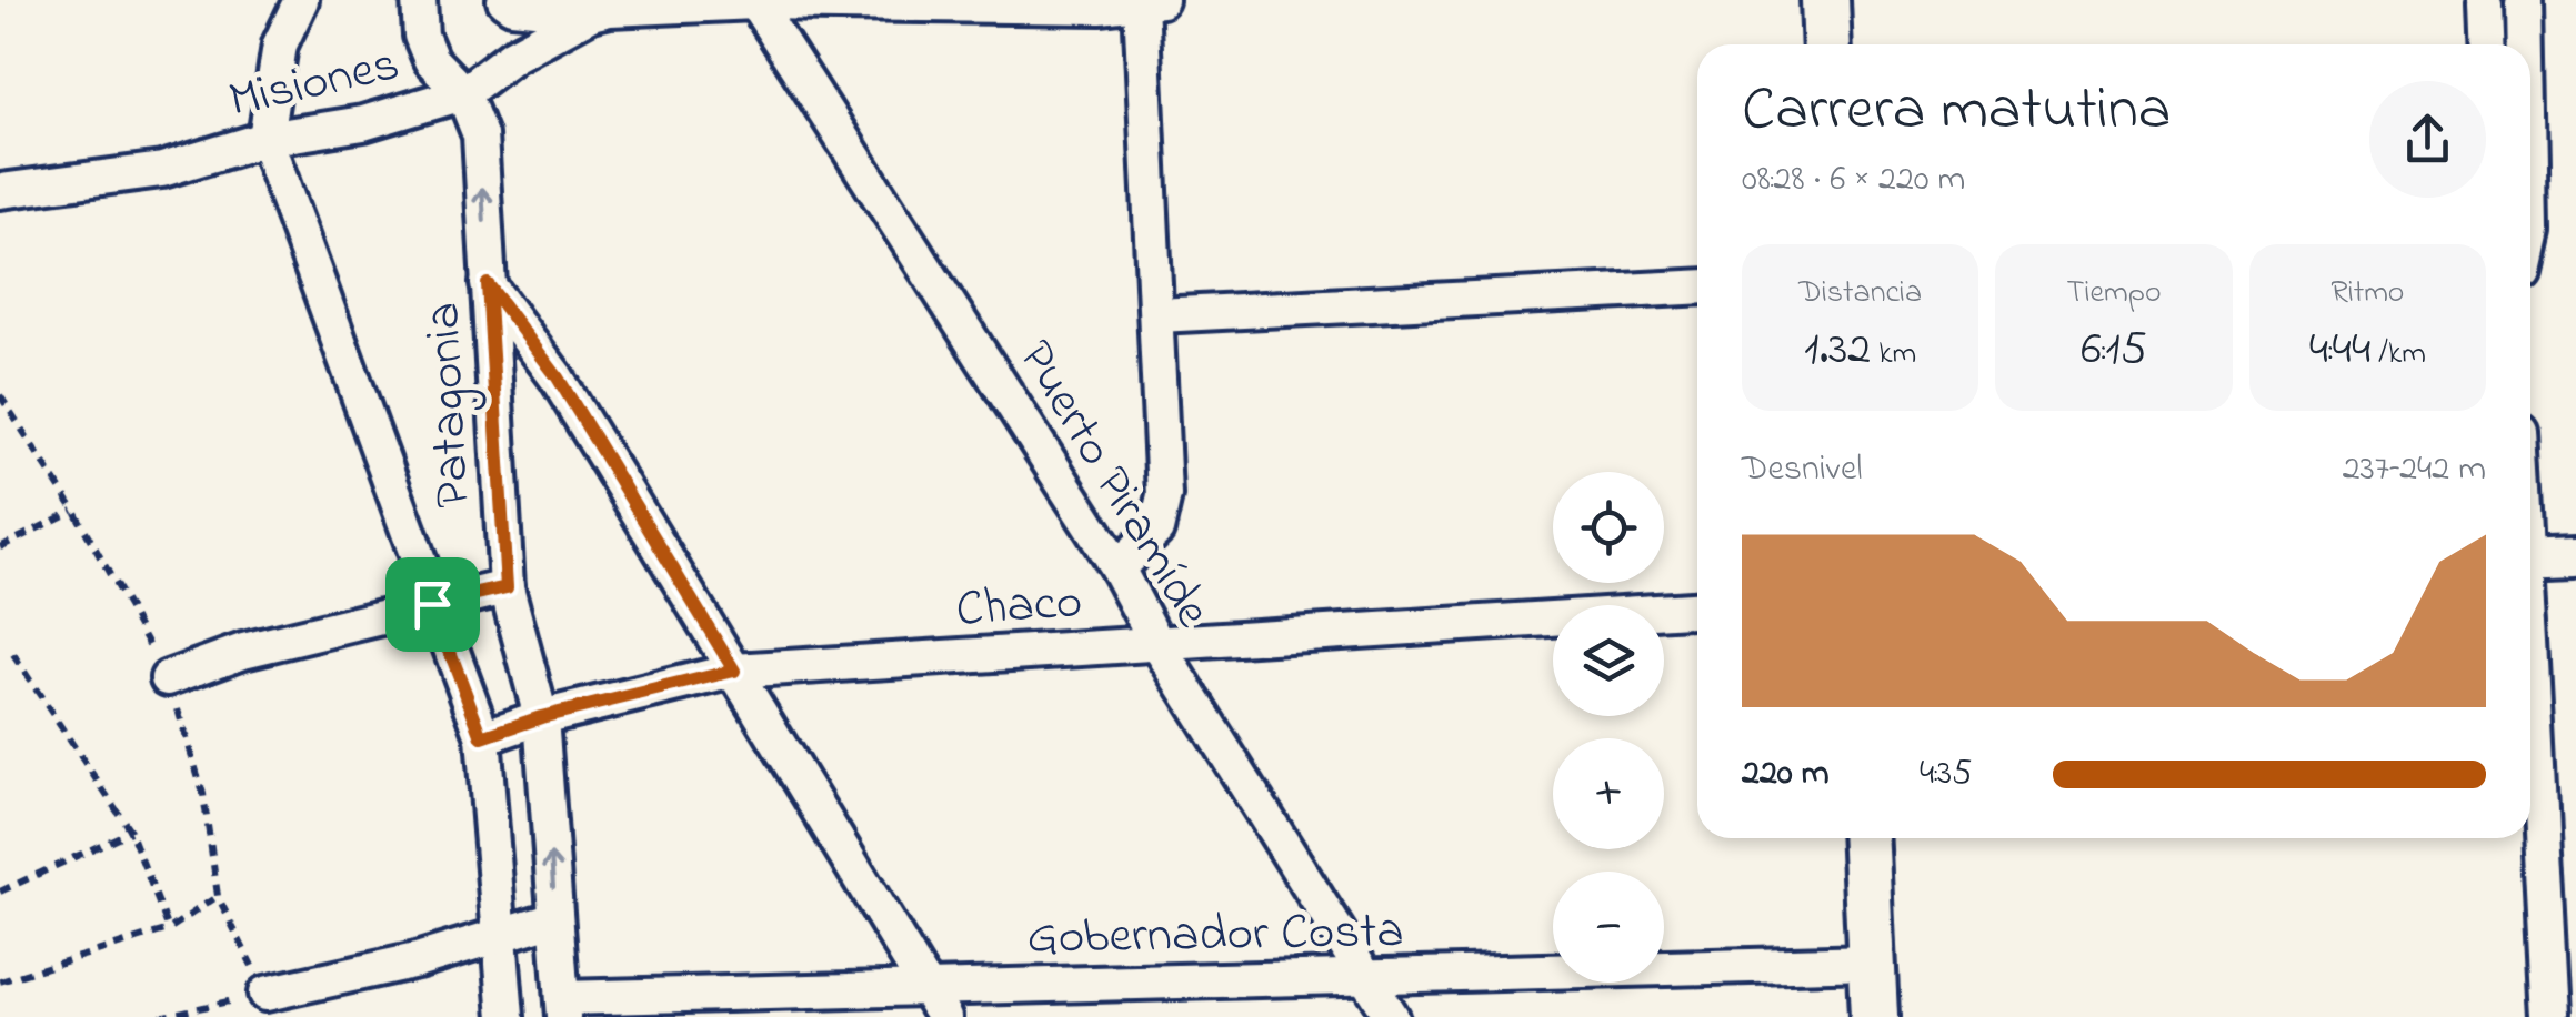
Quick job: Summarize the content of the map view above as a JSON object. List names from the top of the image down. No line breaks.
{"streets":{"street":["Misiones","Patagonia","Puerto Piramíde","Chaco","Gobernador Costa"]},"crossings":[["Misiones","Patagonia"],["Misiones","Puerto Piramíde"],["Patagonia","Chaco"],["Patagonia","Gobernador Costa"],["Puerto Piramíde","Chaco"],["Puerto Piramíde","Gobernador Costa"]],"page":{"heading":["Carrera matutina","08:28 · 6 × 220 m"],"stats":[["Distancia","1.32 km"],["Tiempo","6:15"],["Ritmo","4:44 /km"]],"chart":["Desnivel","237–242 m"],"map_buttons":["+","−"],"list":[{"name":"220 m","note":"4:35"}]}}
